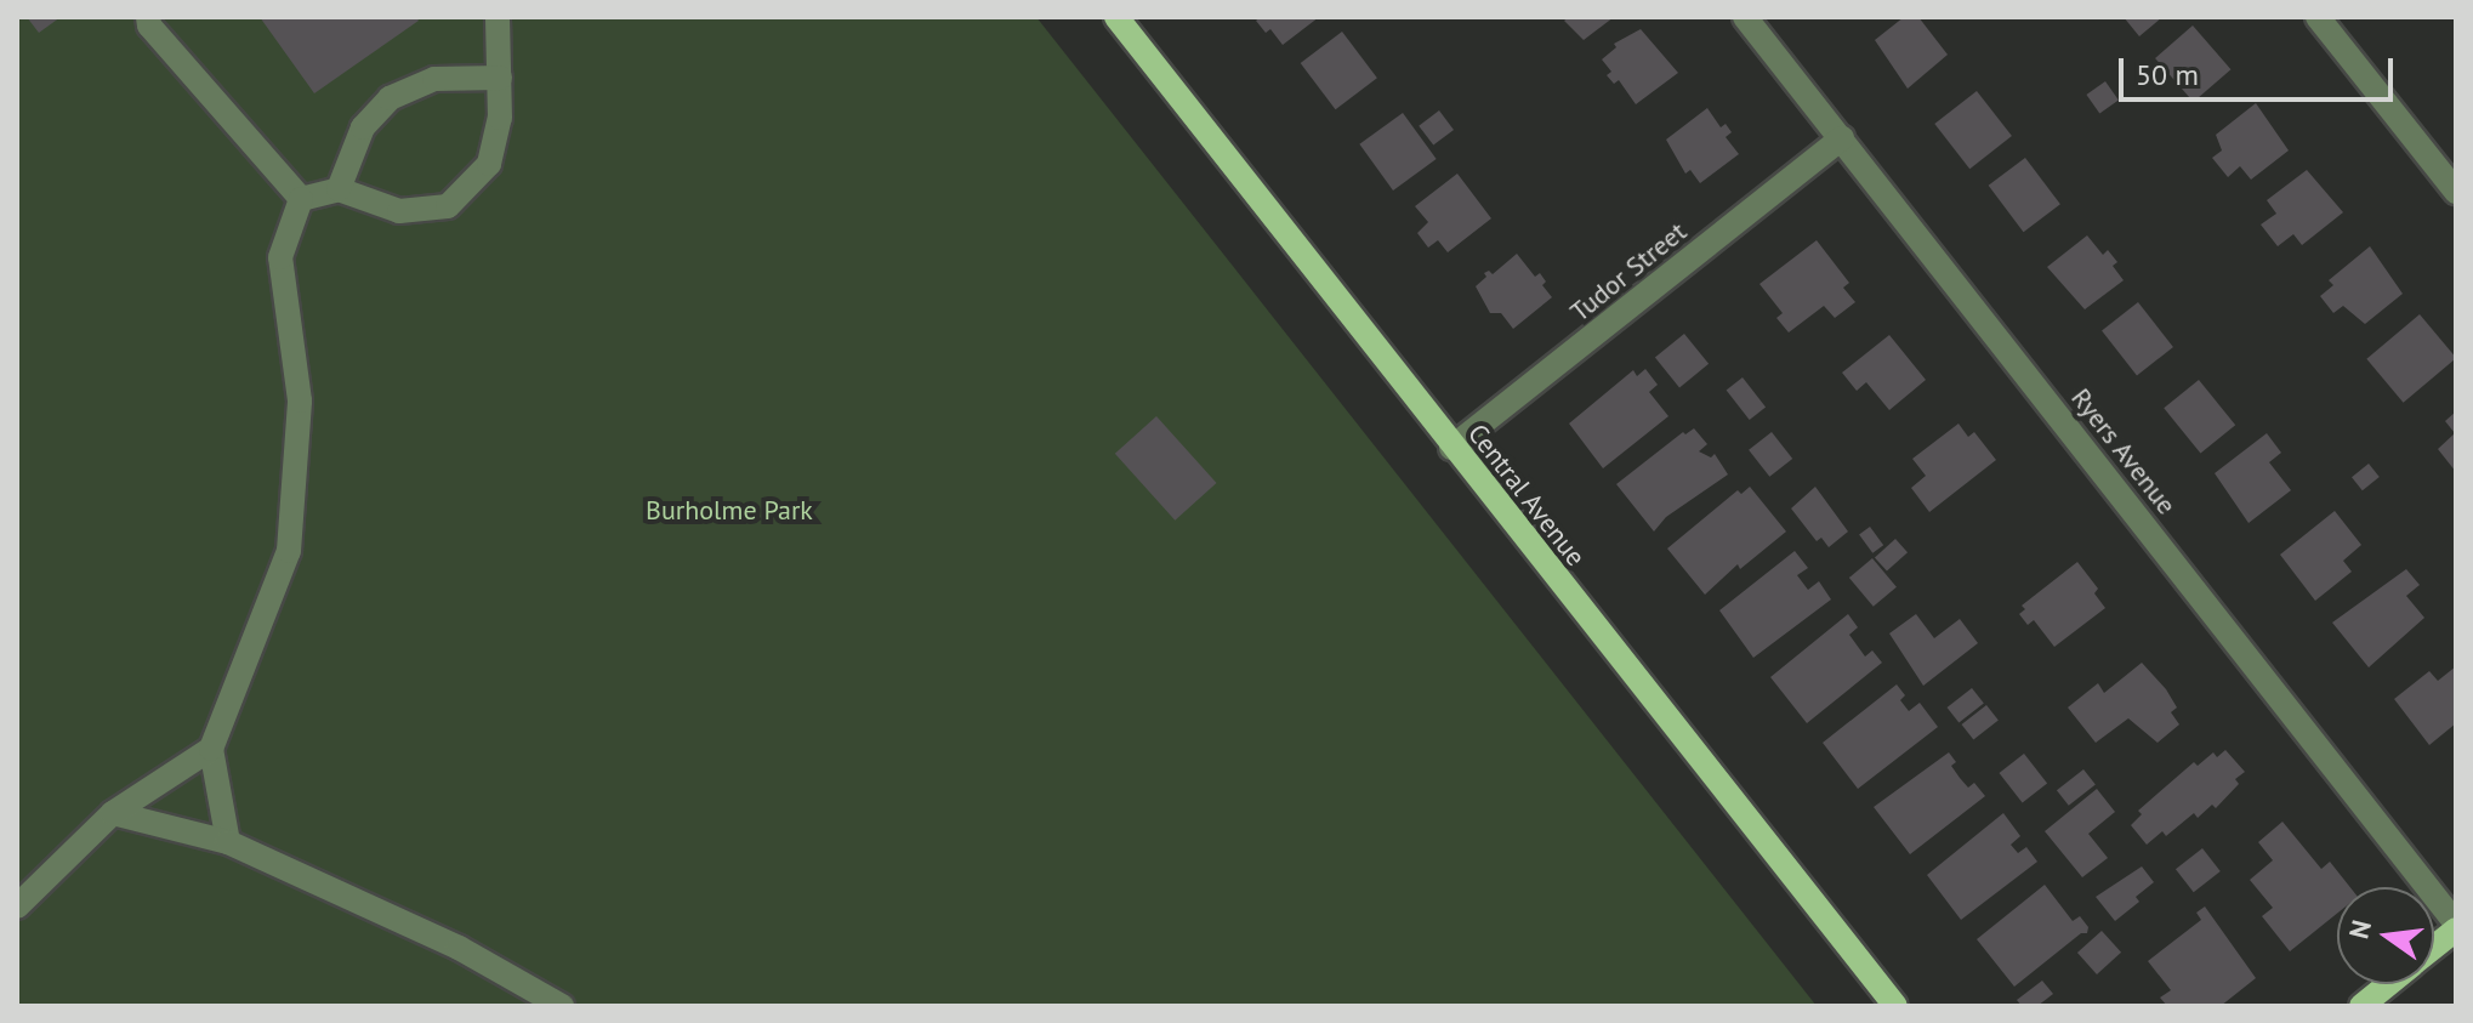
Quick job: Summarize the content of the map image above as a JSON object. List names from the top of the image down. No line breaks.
{"streets":{"main road":["Central Avenue"],"street":["Tudor Street","Ryers Avenue"]},"crossings":[["Tudor Street","Ryers Avenue"],["Tudor Street","Central Avenue"]],"parks":["Burholme Park"],"scale_bar":"50 m","north":"left"}
